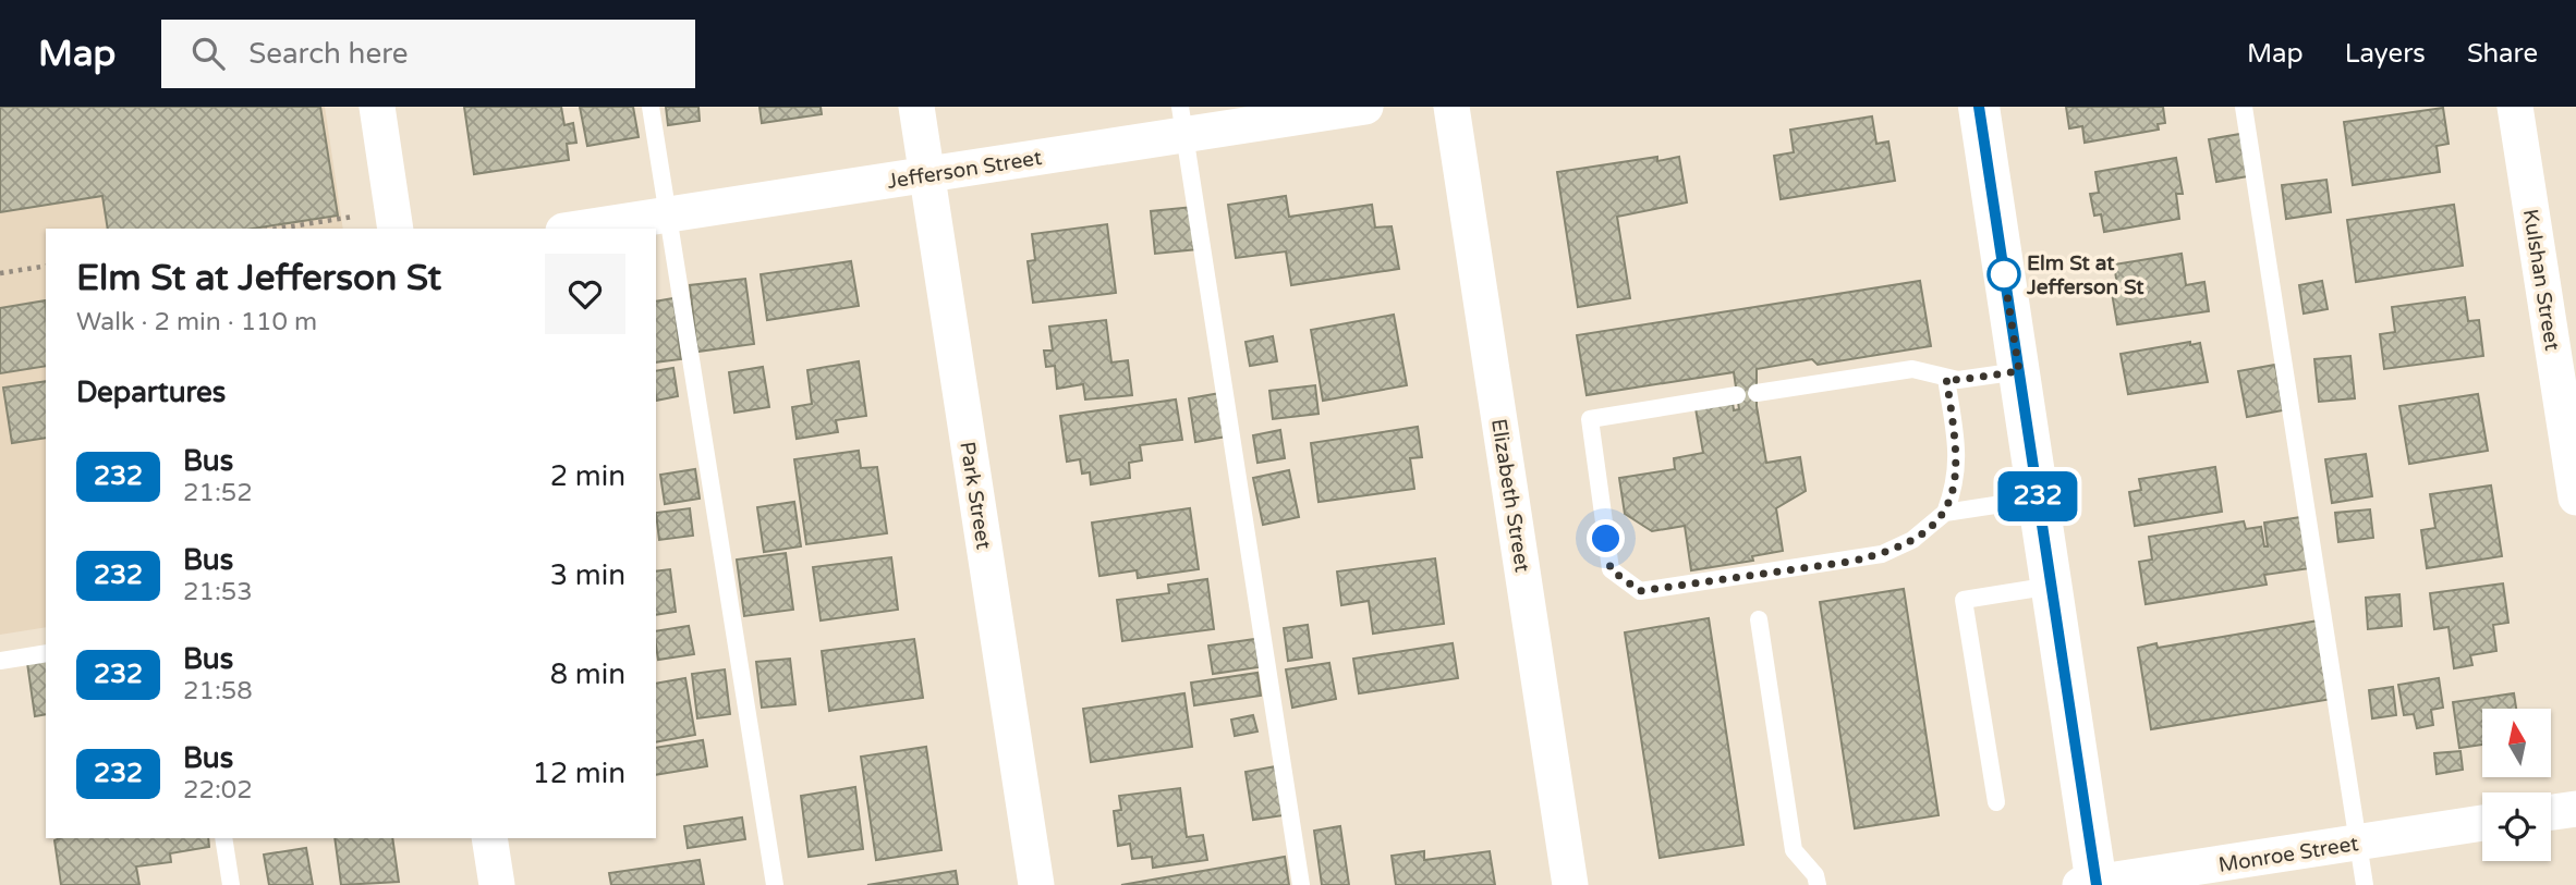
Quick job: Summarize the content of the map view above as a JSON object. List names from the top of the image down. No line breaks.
{"streets":{"street":["Jefferson Street","Kulshan Street","Park Street","Elizabeth Street","Monroe Street"]},"crossings":[["Jefferson Street","Park Street"]],"places":["Elm St at Jefferson St"],"lines":["bus line 232"],"north":"top","page":{"header":"Map","search":"Search here","nav":["Map","Layers","Share"],"on_map":"232","heading":[["Elm St at Jefferson St","Walk · 2 min · 110 m"],"Departures"],"list":[{"mark":"232","name":"Bus","note":"21:52","value":"2 min"},{"mark":"232","name":"Bus","note":"21:53","value":"3 min"},{"mark":"232","name":"Bus","note":"21:58","value":"8 min"},{"mark":"232","name":"Bus","note":"22:02","value":"12 min"}]}}
